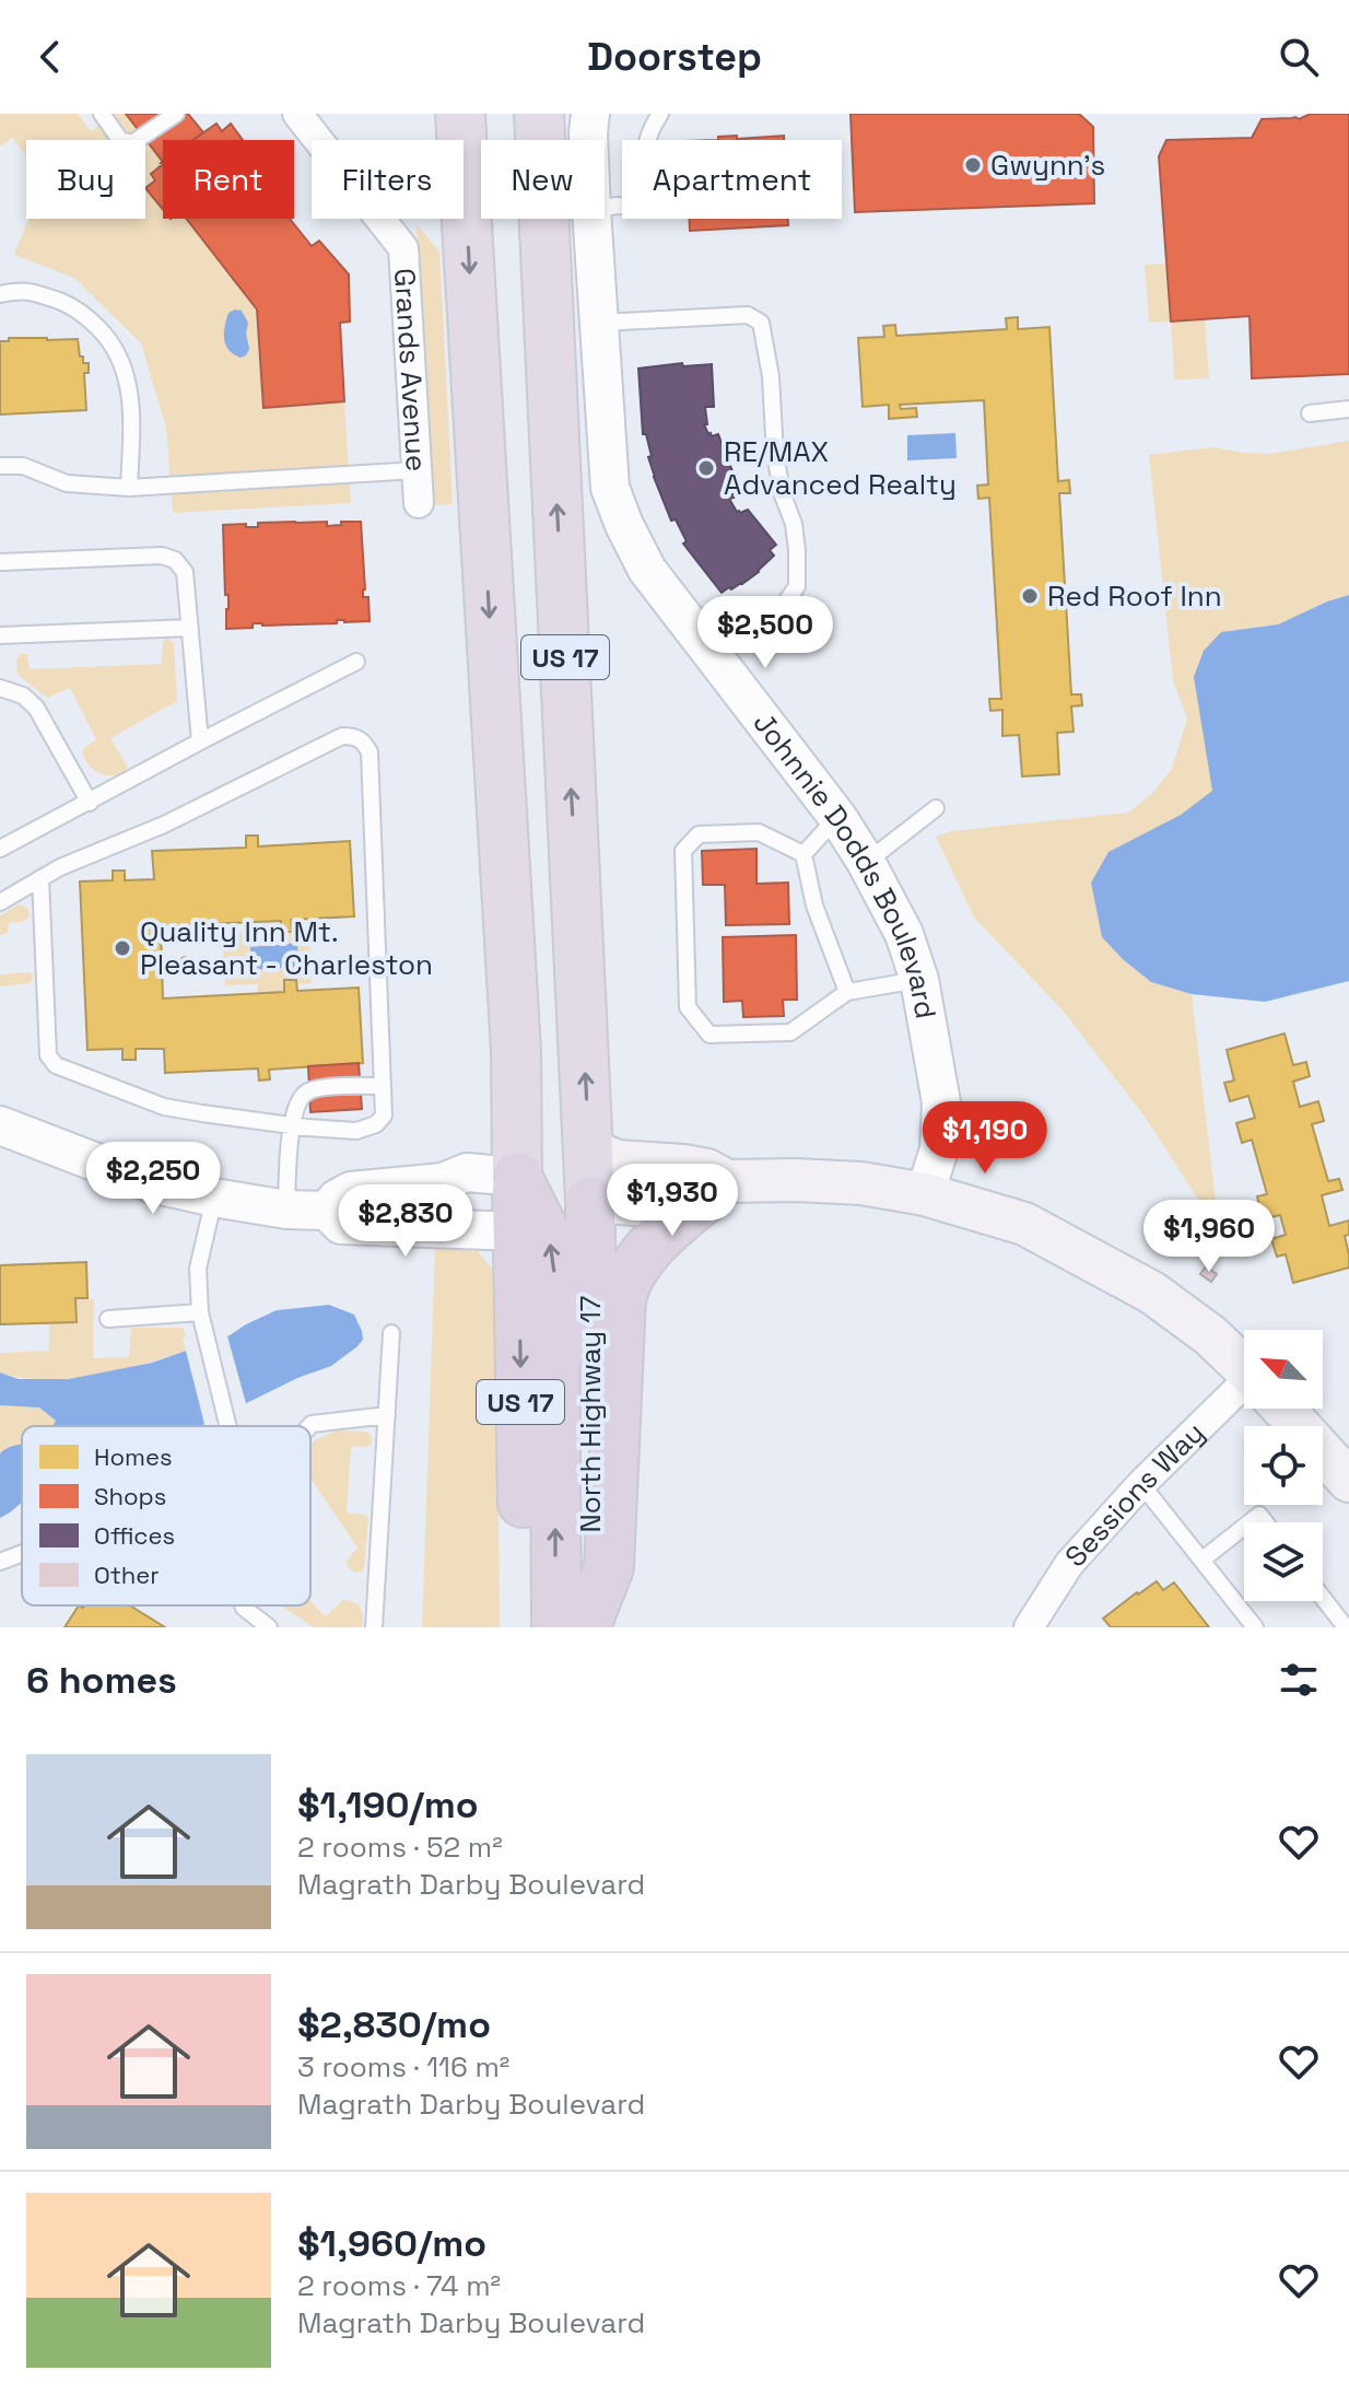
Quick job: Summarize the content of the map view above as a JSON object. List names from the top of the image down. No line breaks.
{"streets":{"highway":["US 17","North Highway 17"],"street":["Grands Avenue","Johnnie Dodds Boulevard","Sessions Way"]},"crossings":[["US 17","North Highway 17"]],"places":["Gwynn's","RE/MAX Advanced Realty","Red Roof Inn","Quality Inn Mt. Pleasant - Charleston"],"legend":["Homes","Shops","Offices","Other"],"north":"top left","page":{"header":"Doorstep","chip":["Buy","Rent","Filters","New","Apartment"],"price":["$2,500","$1,190","$2,250","$1,930","$2,830","$1,960"],"heading":"6 homes","list":[{"name":"$1,190/mo","note":"2 rooms · 52 m² · Magrath Darby Boulevard"},{"name":"$2,830/mo","note":"3 rooms · 116 m² · Magrath Darby Boulevard"},{"name":"$1,960/mo","note":"2 rooms · 74 m² · Magrath Darby Boulevard"}]}}
